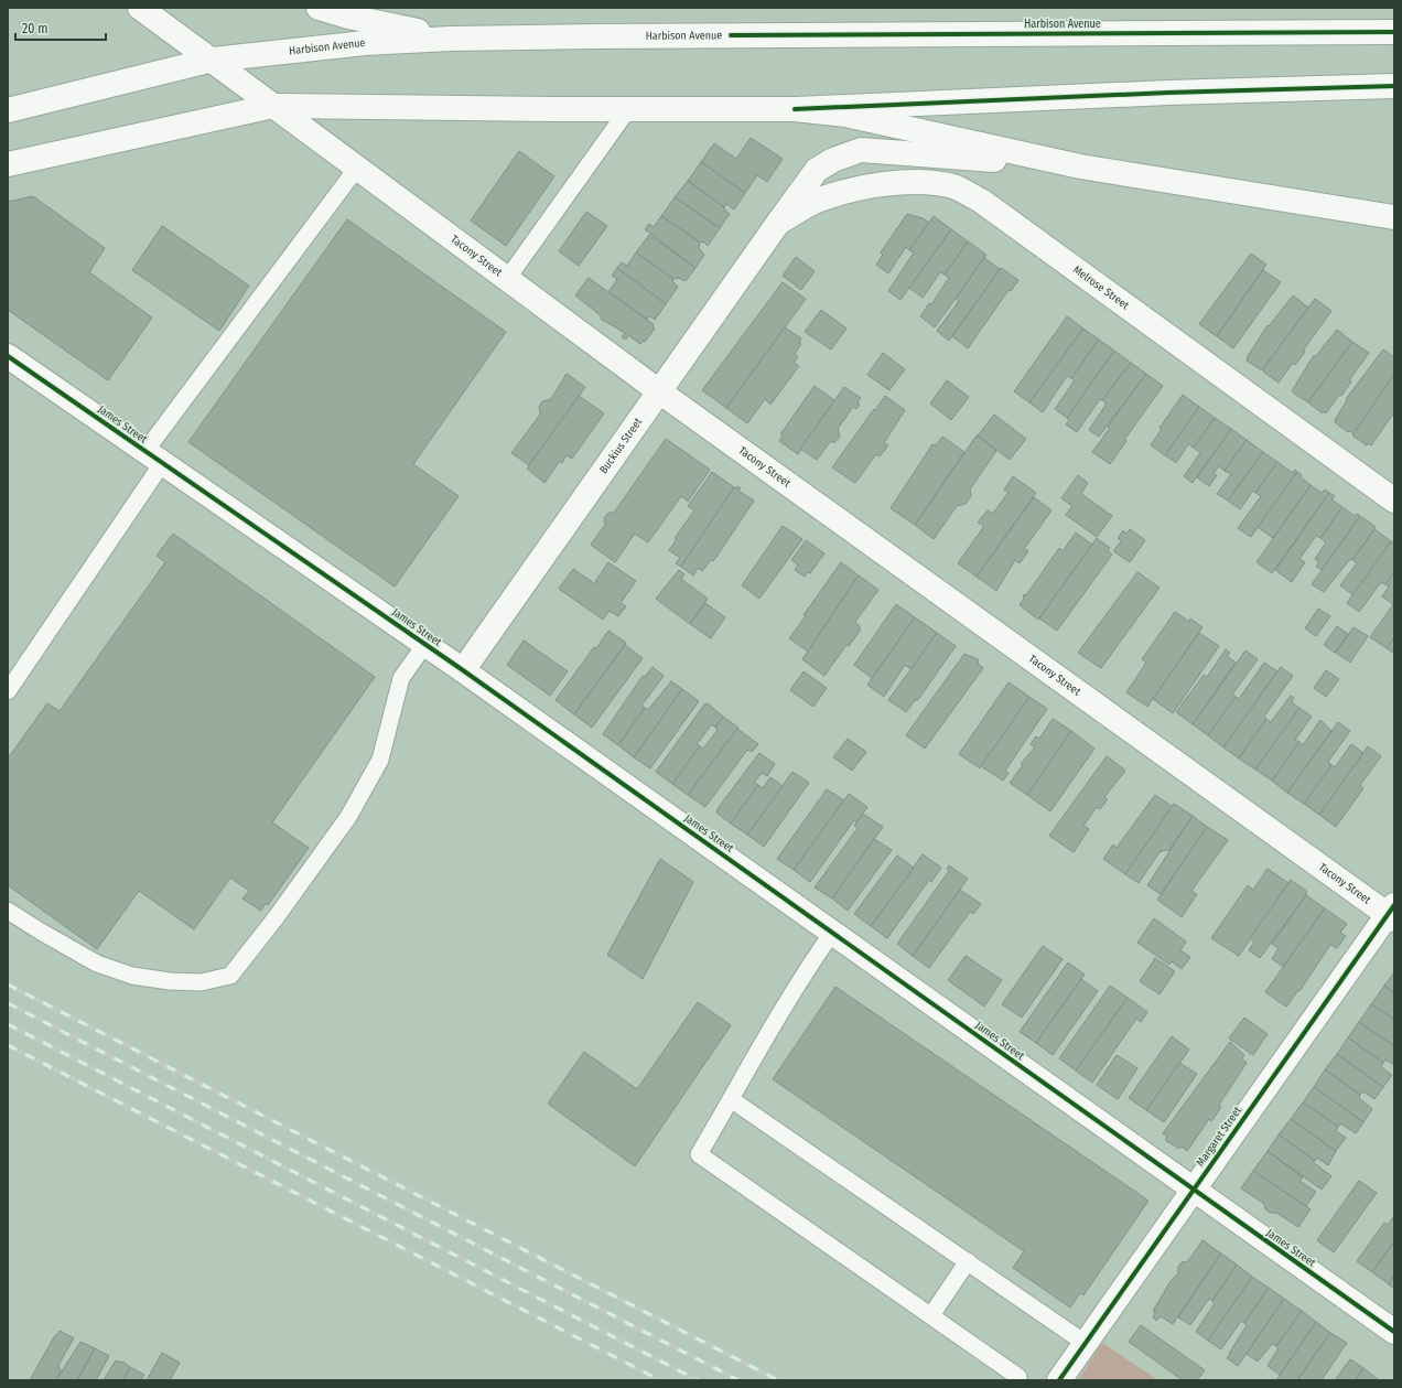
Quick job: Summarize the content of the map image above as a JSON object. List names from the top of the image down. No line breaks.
{"streets":{"main road":["Harbison Avenue","Tacony Street","Melrose Street","James Street","Buckius Street","Margaret Street"]},"crossings":[["Harbison Avenue","Tacony Street"],["Tacony Street","Buckius Street"],["Tacony Street","Margaret Street"],["Melrose Street","Buckius Street"],["James Street","Buckius Street"],["James Street","Margaret Street"]],"scale_bar":"20 m"}
